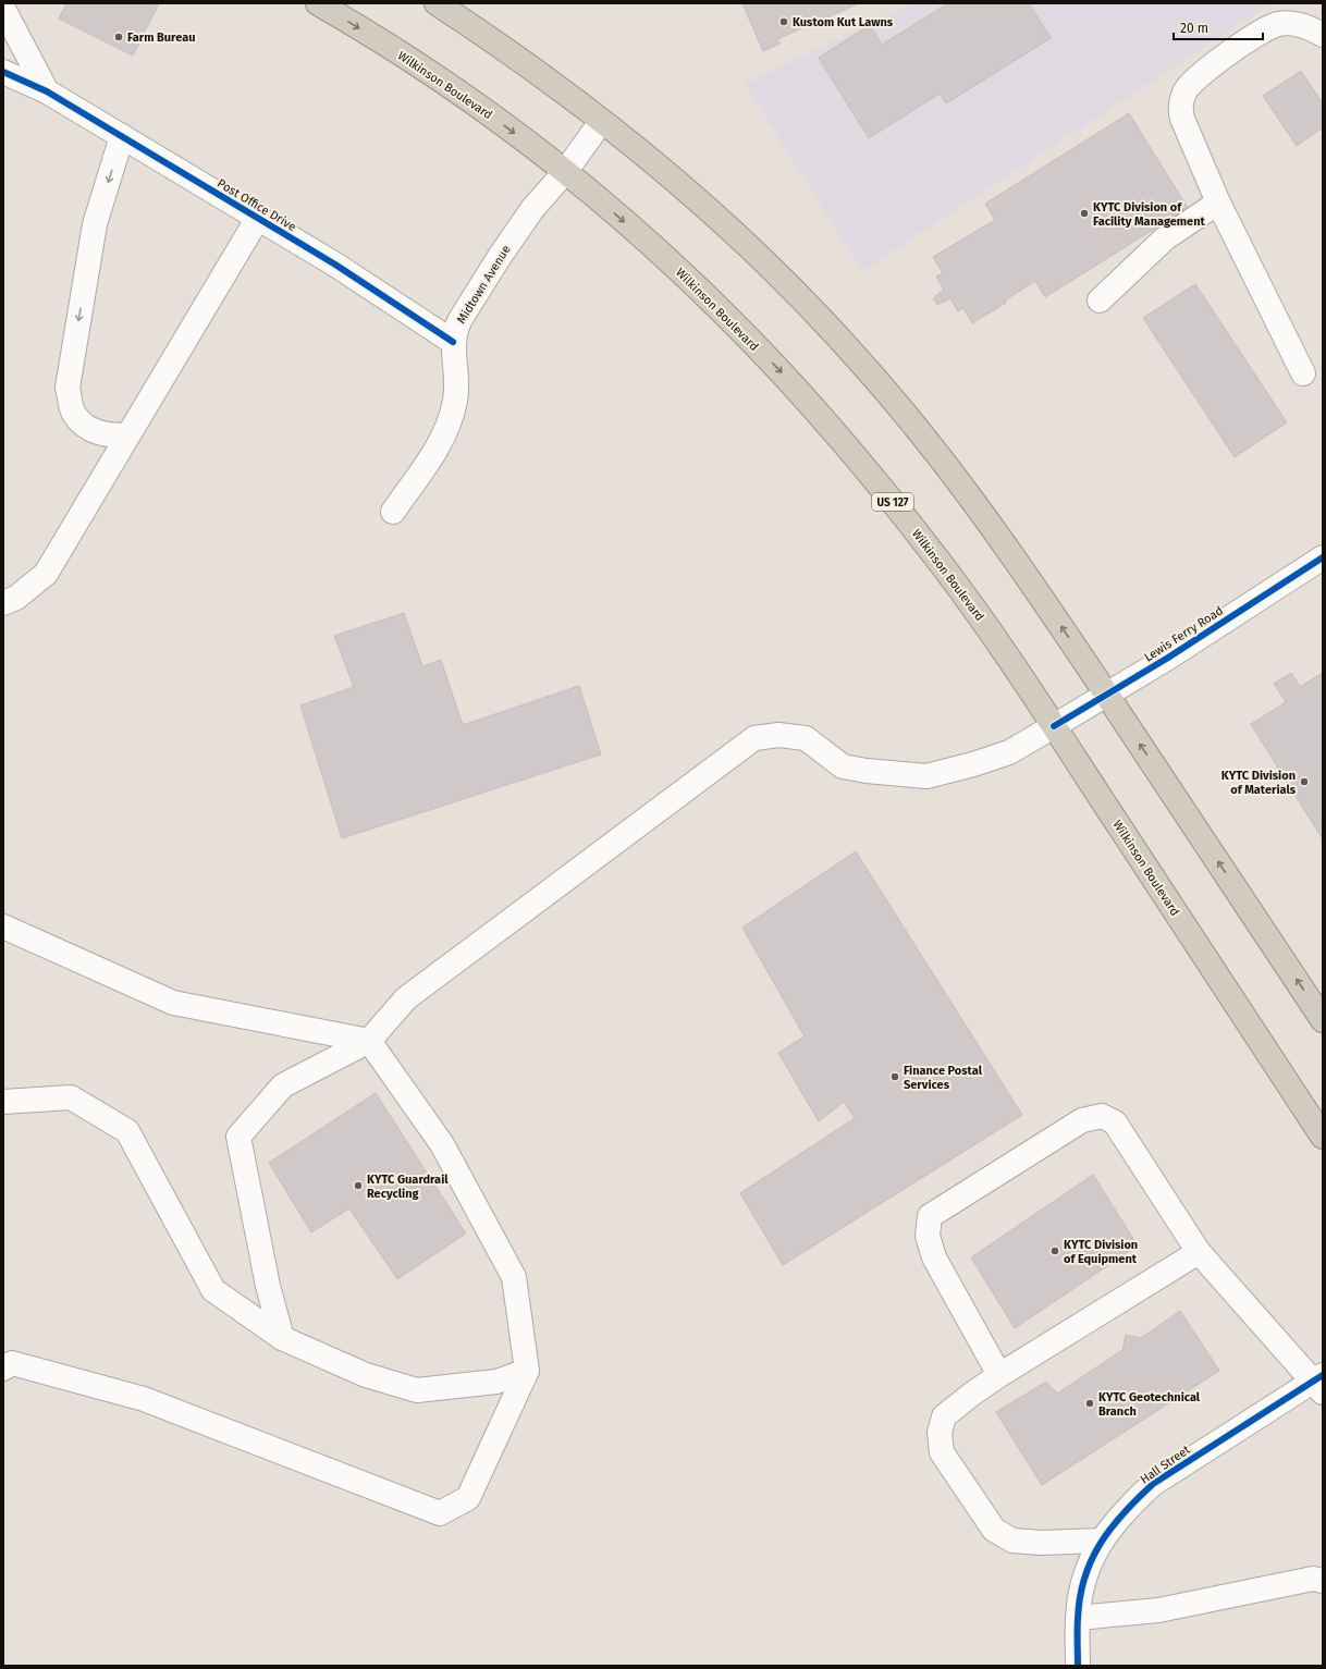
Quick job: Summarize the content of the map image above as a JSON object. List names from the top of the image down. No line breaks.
{"streets":{"highway":["Wilkinson Boulevard","US 127"],"street":["Post Office Drive","Midtown Avenue","Lewis Ferry Road","Hall Street"]},"crossings":[["Wilkinson Boulevard","Midtown Avenue"],["Wilkinson Boulevard","Lewis Ferry Road"],["Post Office Drive","Midtown Avenue"]],"places":["Kustom Kut Lawns","Farm Bureau","KYTC Division of Facility Management","KYTC Division of Materials","Finance Postal Services","KYTC Guardrail Recycling","KYTC Division of Equipment","KYTC Geotechnical Branch"],"scale_bar":"20 m"}
